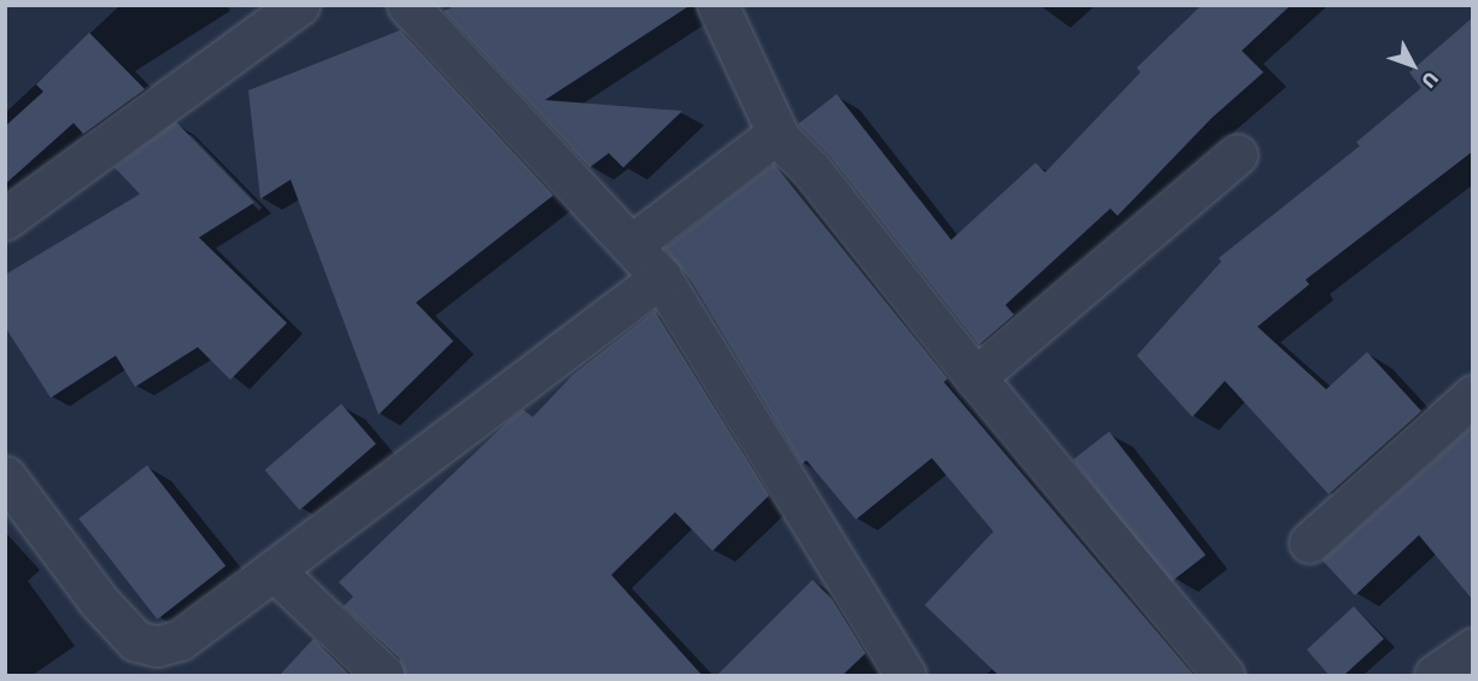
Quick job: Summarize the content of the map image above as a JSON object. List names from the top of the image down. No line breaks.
{"north":"bottom right"}
